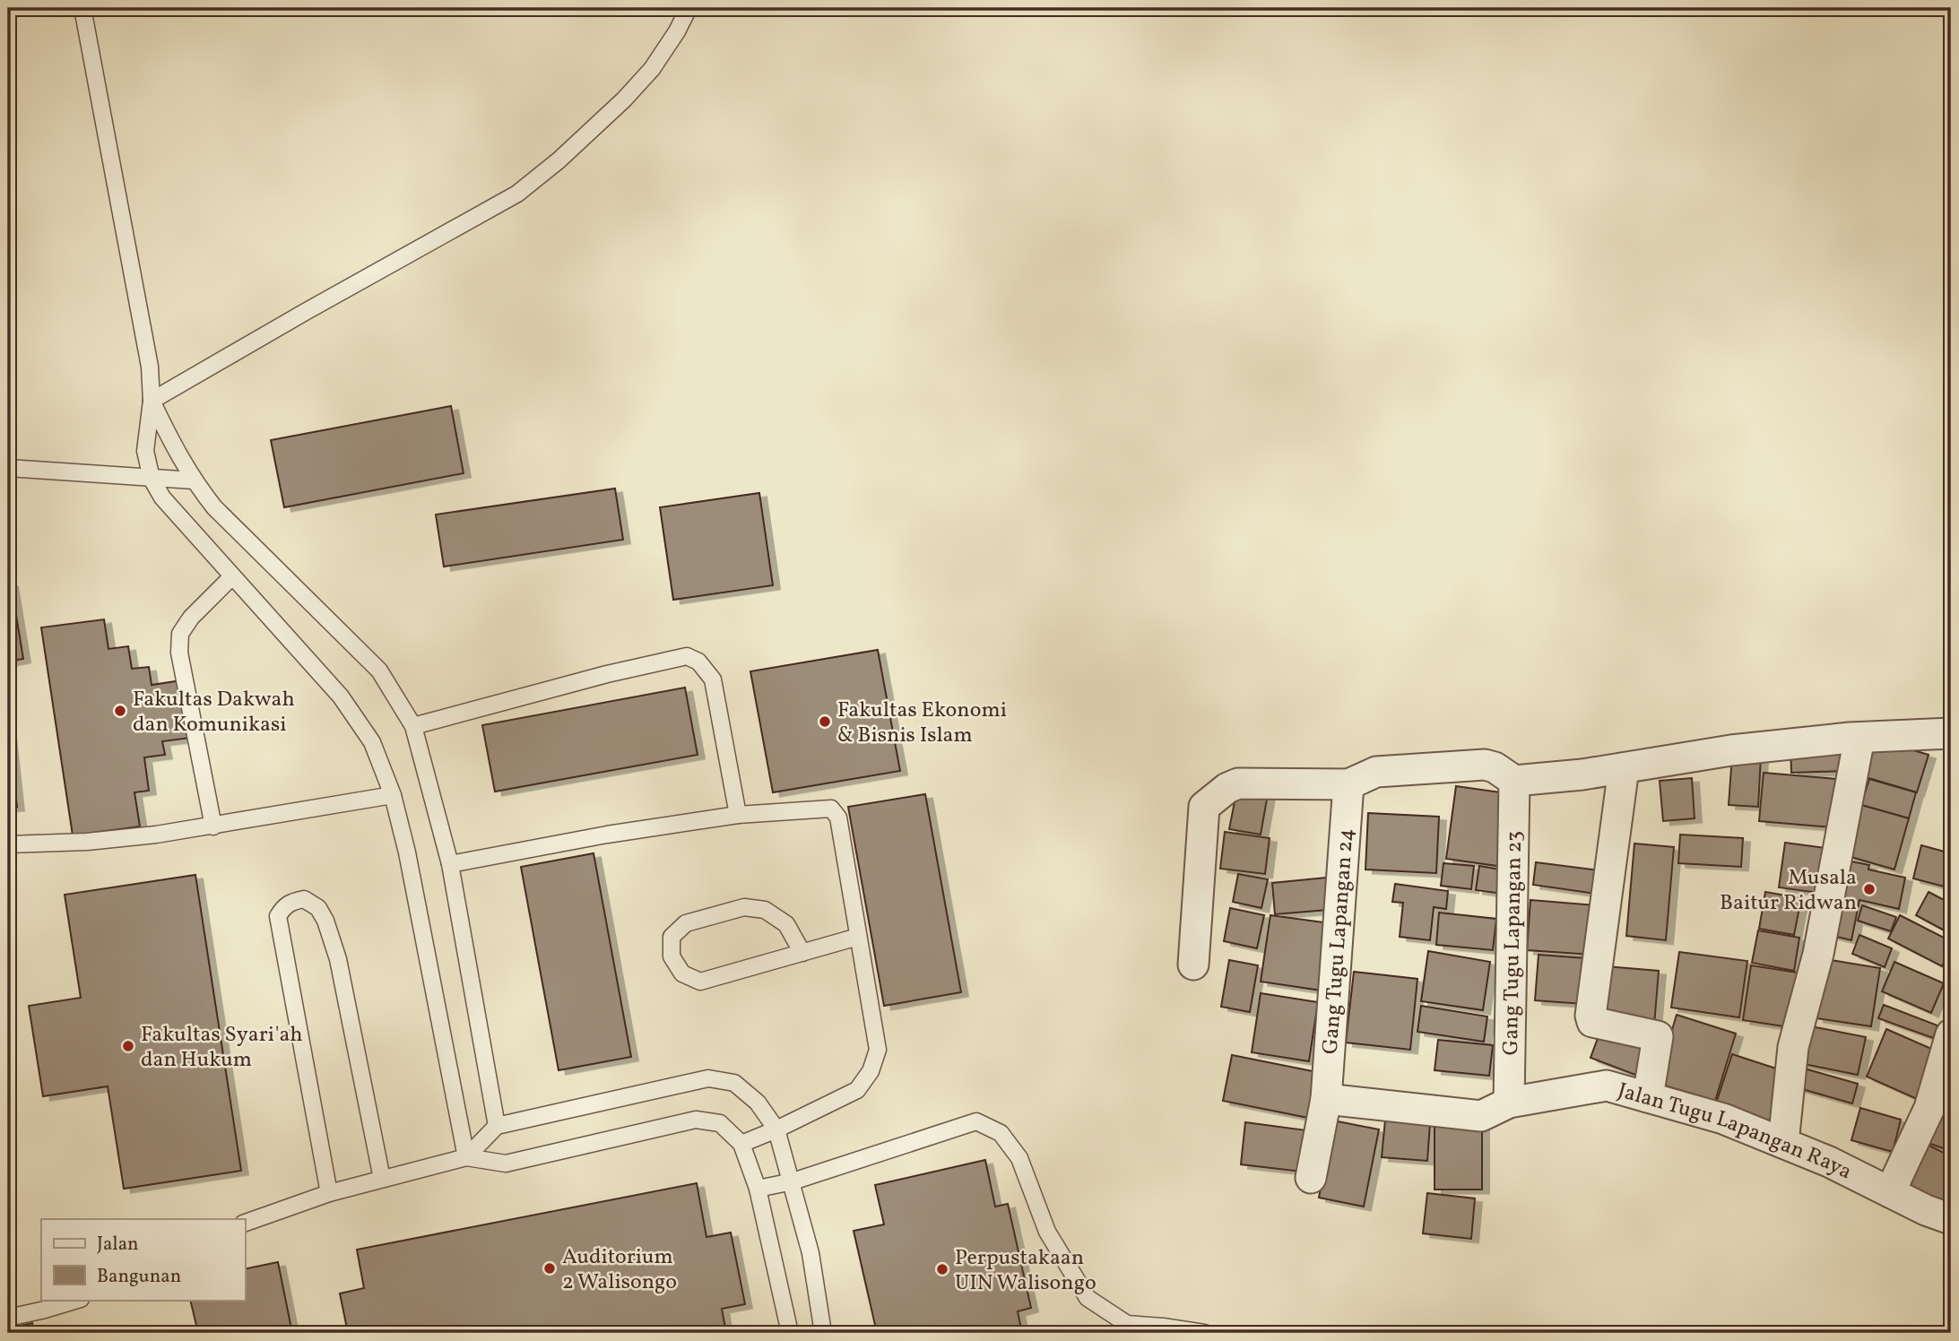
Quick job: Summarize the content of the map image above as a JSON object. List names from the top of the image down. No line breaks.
{"streets":{"street":["Gang Tugu Lapangan 24","Gang Tugu Lapangan 23","Jalan Tugu Lapangan Raya"]},"crossings":[["Gang Tugu Lapangan 23","Jalan Tugu Lapangan Raya"]],"places":["Fakultas Dakwah dan Komunikasi","Fakultas Ekonomi & Bisnis Islam","Musala Baitur Ridwan","Fakultas Syari'ah dan Hukum","Auditorium 2 Walisongo","Perpustakaan UIN Walisongo"],"legend":["Jalan","Bangunan"]}
